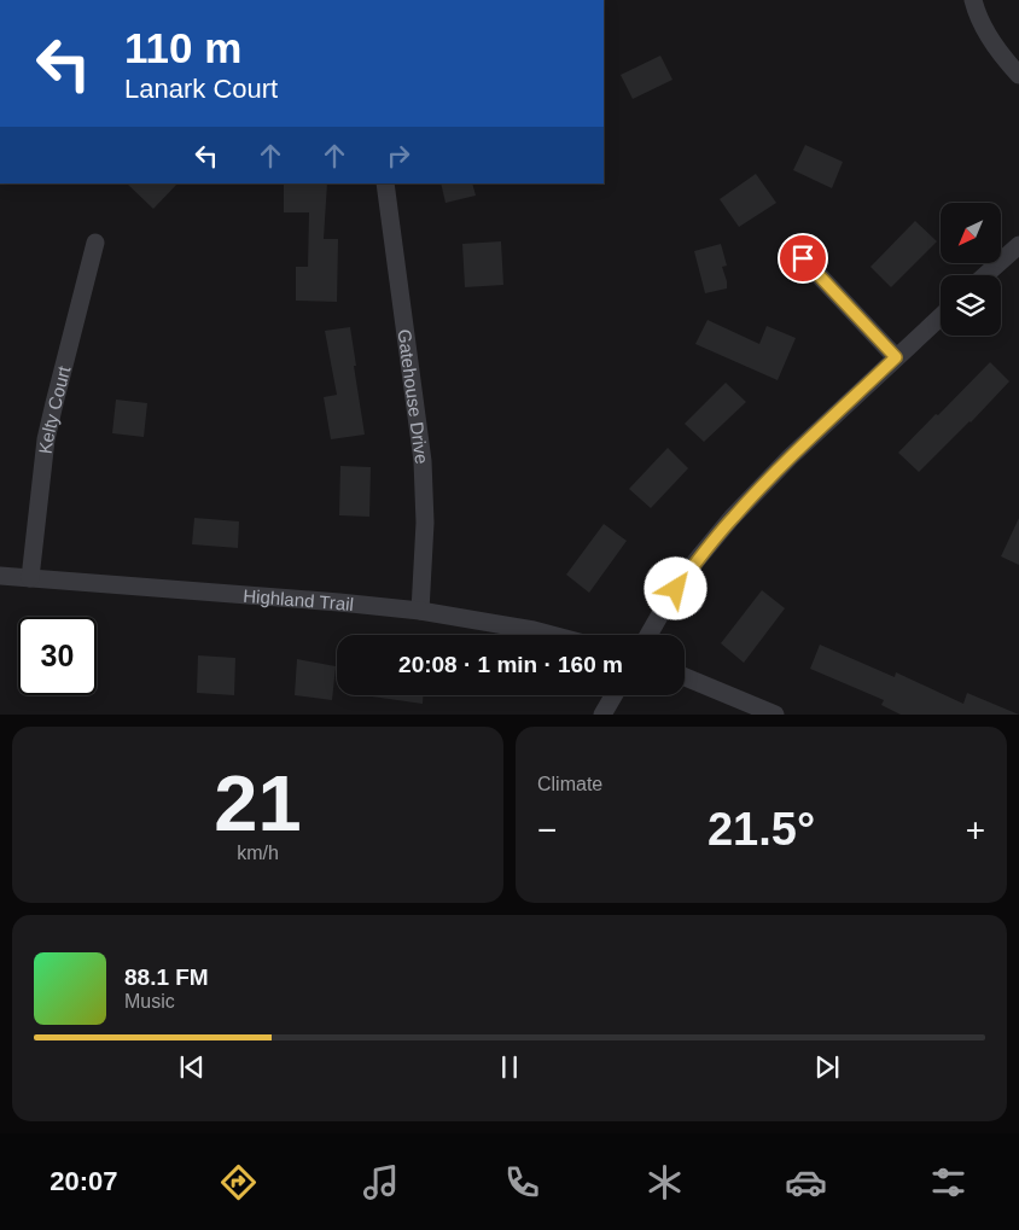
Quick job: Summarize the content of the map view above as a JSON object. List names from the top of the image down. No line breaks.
{"streets":{"street":["Gatehouse Drive","Kelty Court","Highland Trail"]},"crossings":[["Gatehouse Drive","Highland Trail"],["Kelty Court","Highland Trail"]],"north":"bottom left","page":{"turn":["110 m","Lanark Court"],"limit":"30","trip":"20:08 · 1 min · 160 m","tile":[["21","km/h"],"Climate"],"heat":["−","21.5°","+"],"song":["88.1 FM","Music"],"tabs":"20:07"}}
